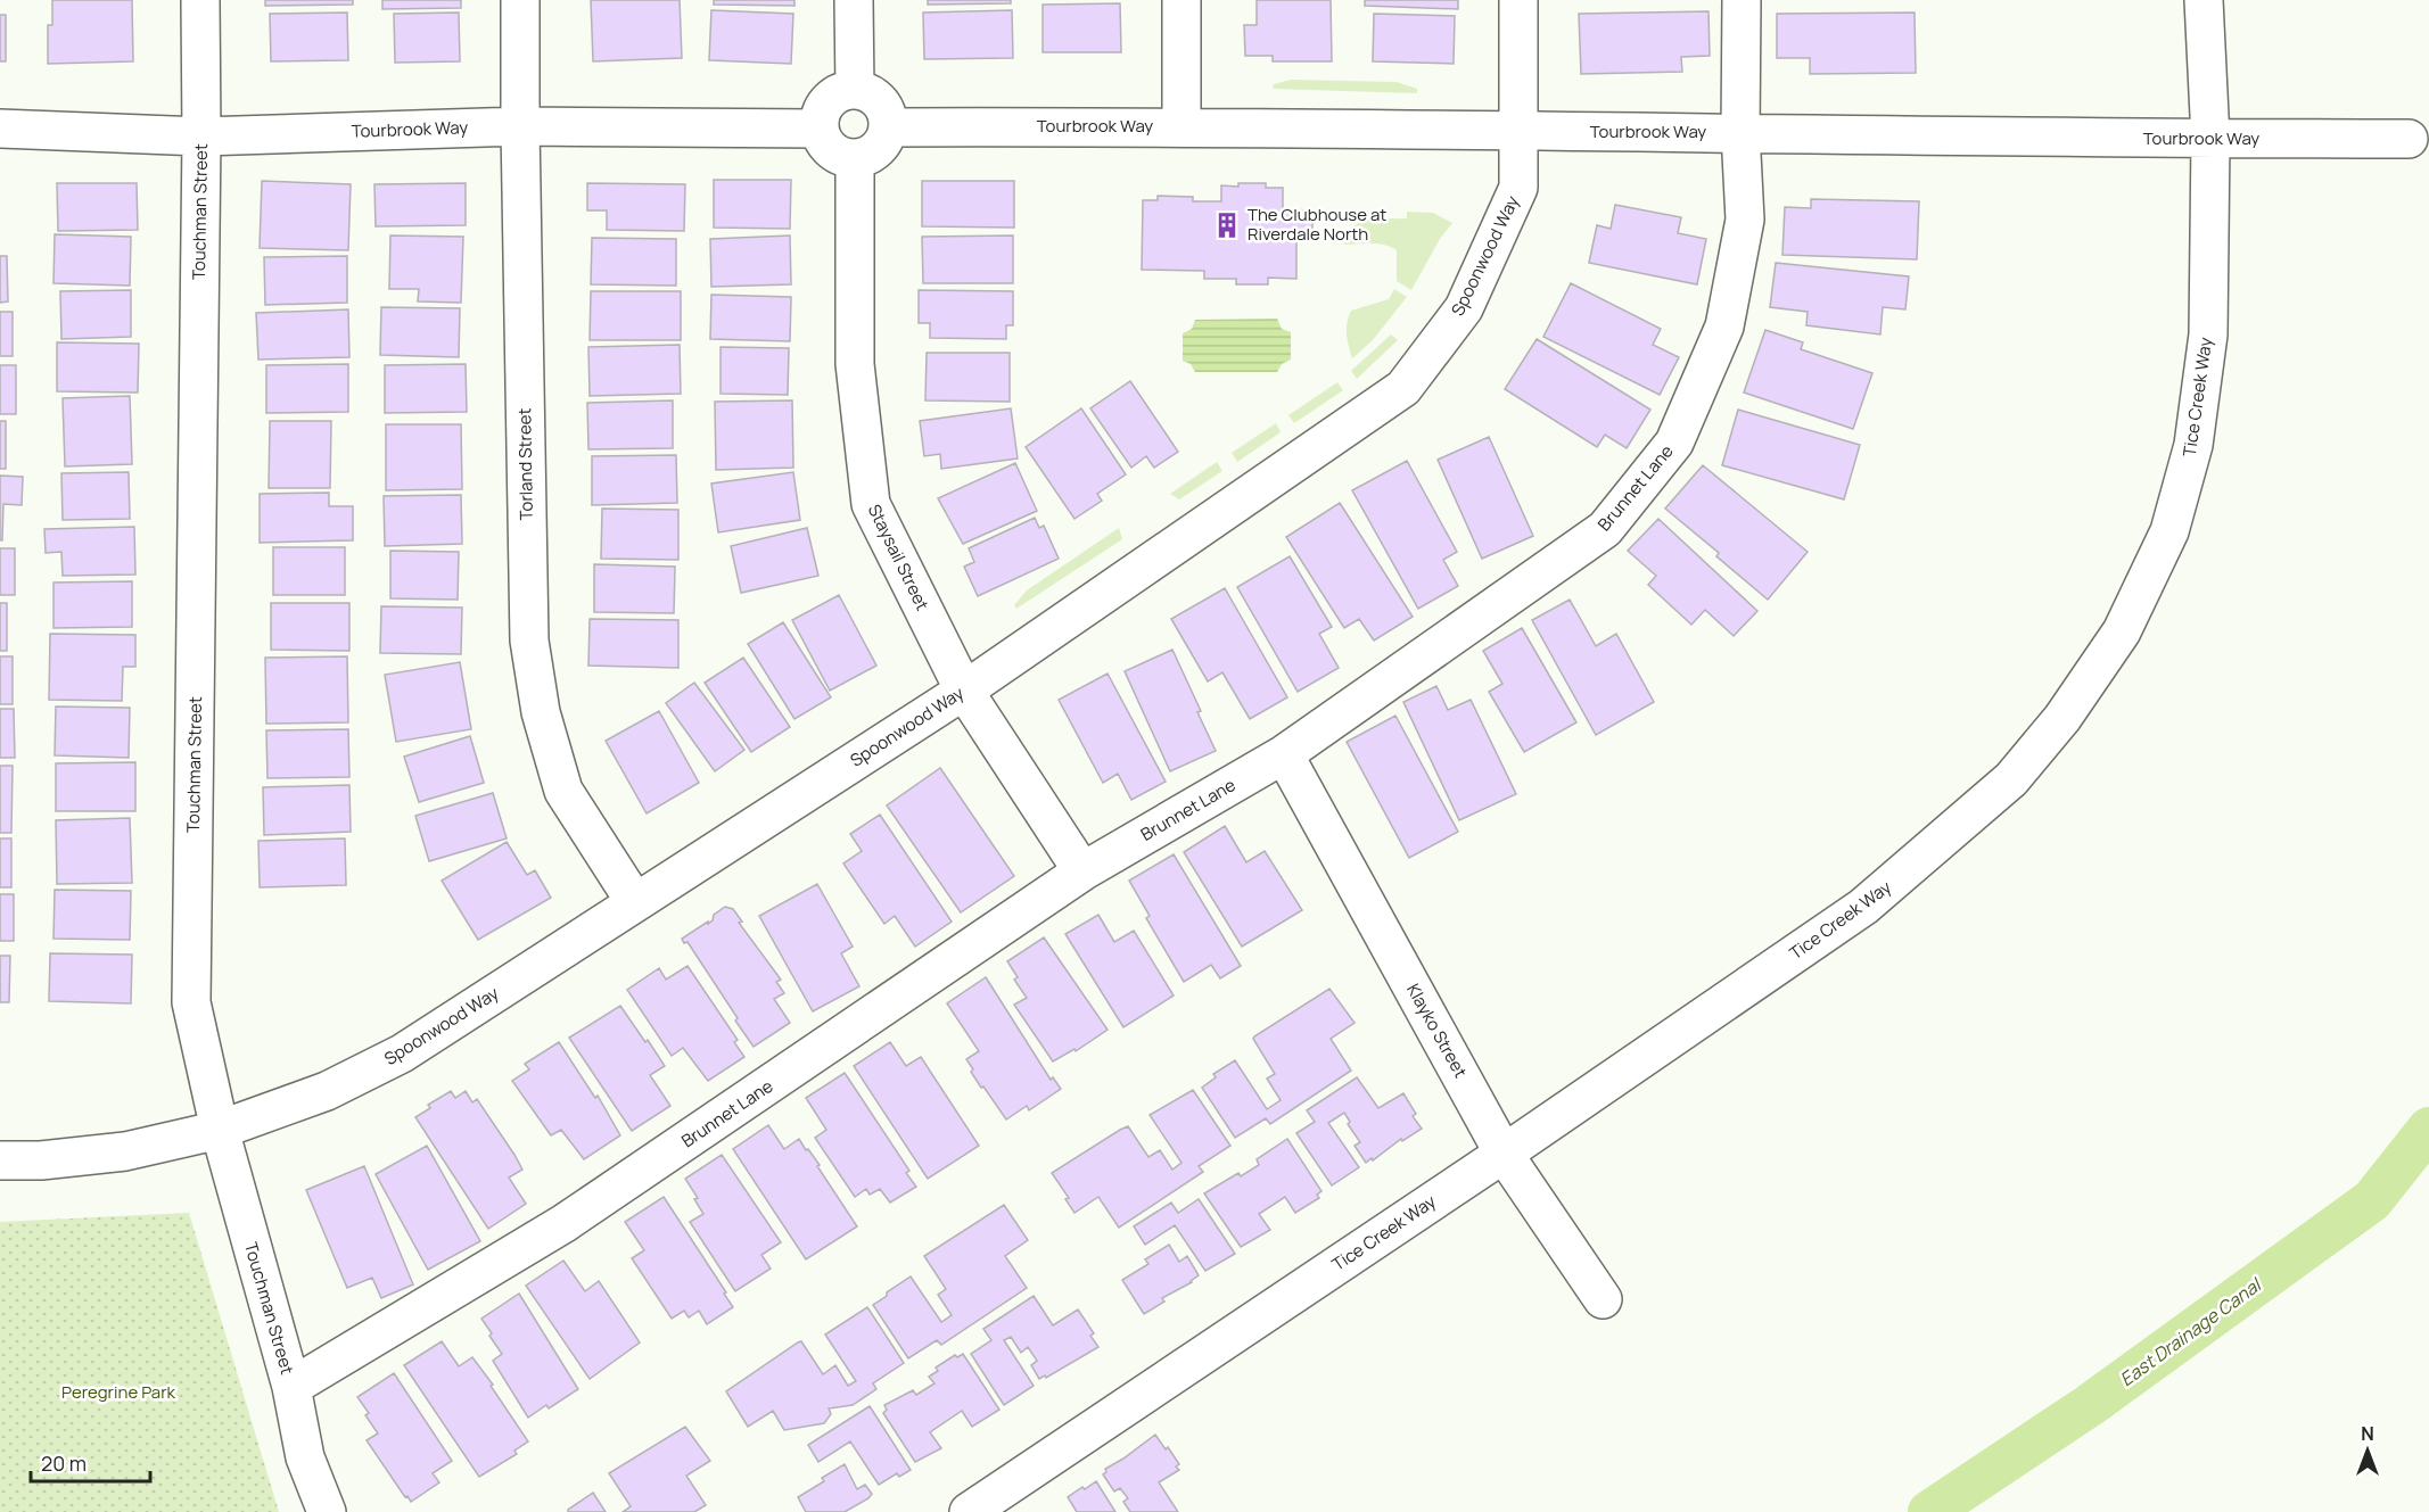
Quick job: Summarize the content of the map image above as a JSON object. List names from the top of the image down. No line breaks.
{"streets":{"street":["Tourbrook Way","Touchman Street","Spoonwood Way","Tice Creek Way","Torland Street","Brunnet Lane","Staysail Street","Klayko Street"]},"crossings":[["Tourbrook Way","Touchman Street"],["Tourbrook Way","Spoonwood Way"],["Tourbrook Way","Tice Creek Way"],["Tourbrook Way","Torland Street"],["Tourbrook Way","Brunnet Lane"],["Tourbrook Way","Staysail Street"],["Touchman Street","Spoonwood Way"],["Touchman Street","Brunnet Lane"],["Spoonwood Way","Torland Street"],["Spoonwood Way","Staysail Street"],["Tice Creek Way","Klayko Street"],["Brunnet Lane","Staysail Street"],["Brunnet Lane","Klayko Street"]],"water":["East Drainage Canal"],"parks":["Peregrine Park"],"places":{"building":["The Clubhouse at Riverdale North"]},"scale_bar":"20 m","north":"top"}
